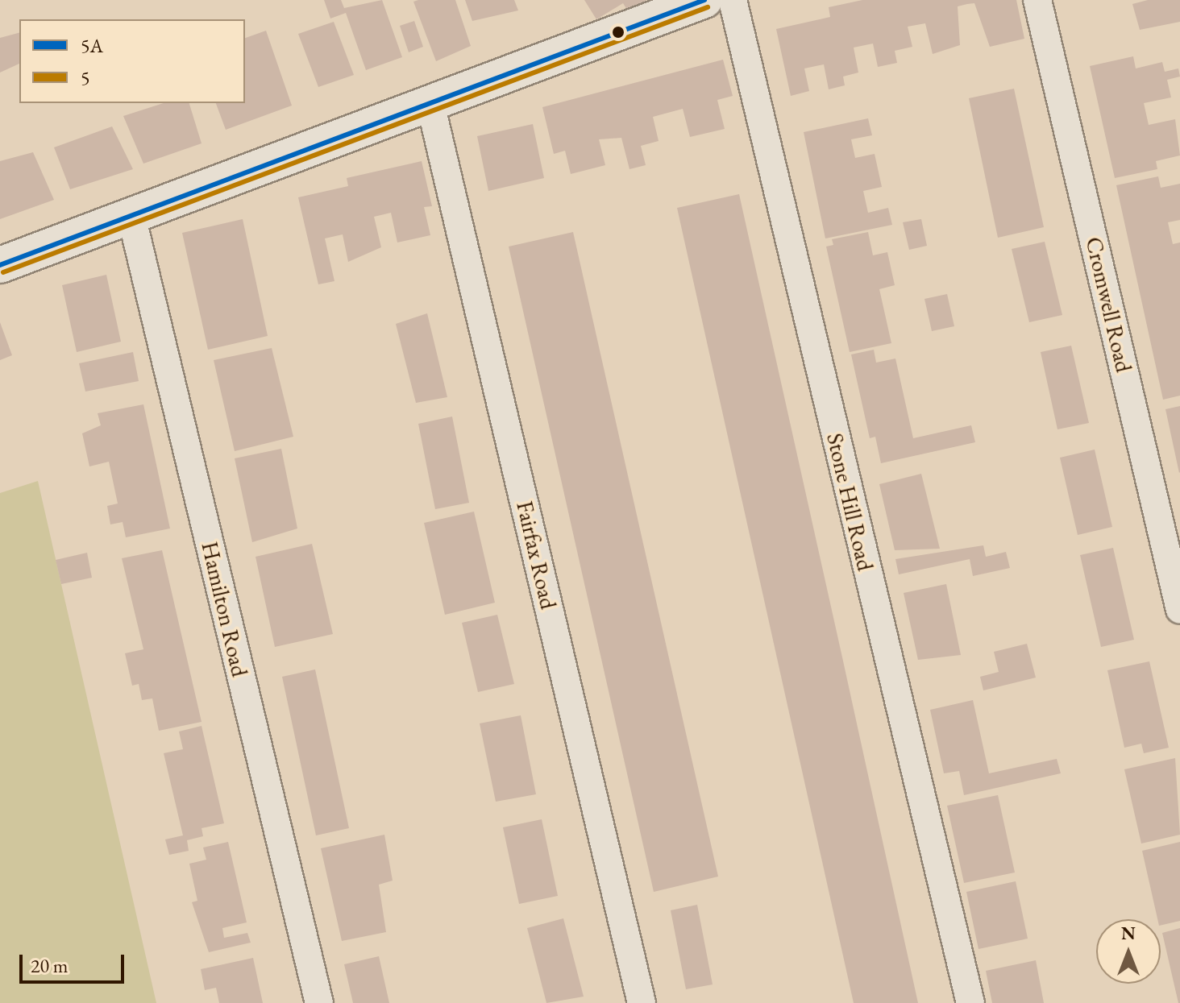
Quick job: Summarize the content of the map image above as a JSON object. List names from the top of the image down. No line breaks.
{"streets":{"street":["Cromwell Road","Stone Hill Road","Fairfax Road","Hamilton Road"]},"lines":["transit line 5A","transit line 5"],"legend":["5A","5"],"scale_bar":"20 m","north":"top"}
